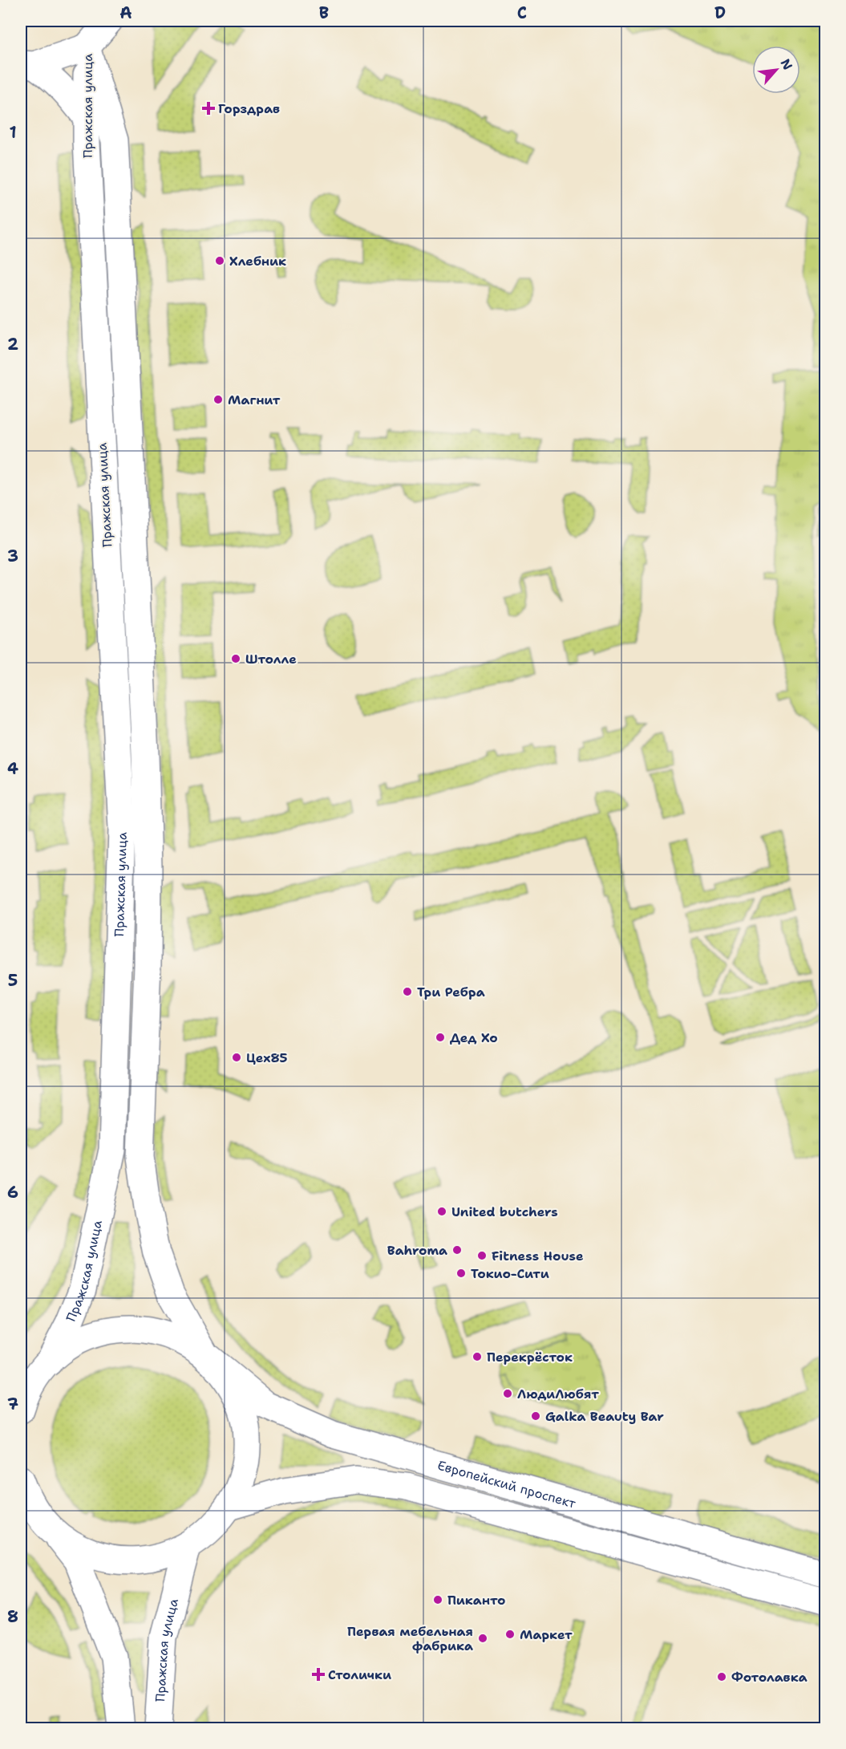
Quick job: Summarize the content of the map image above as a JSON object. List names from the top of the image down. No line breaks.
{"streets":{"street":["Пражская улица","Европейский проспект"]},"crossings":[["Пражская улица","Европейский проспект"]],"places":{"health":["Горздрав","Столички"],"other":["Хлебник","Магнит","Штолле","Три Ребра","Дед Хо","Цех85","United butchers","Bahroma","Fitness House","Токио-Сити","Перекрёсток","ЛюдиЛюбят","Galka Beauty Bar","Пиканто","Маркет","Первая мебельная фабрика","Фотолавка"]},"north":"top right","grid":{"columns":["A","B","C","D"],"rows":["1","2","3","4","5","6","7","8"]}}
